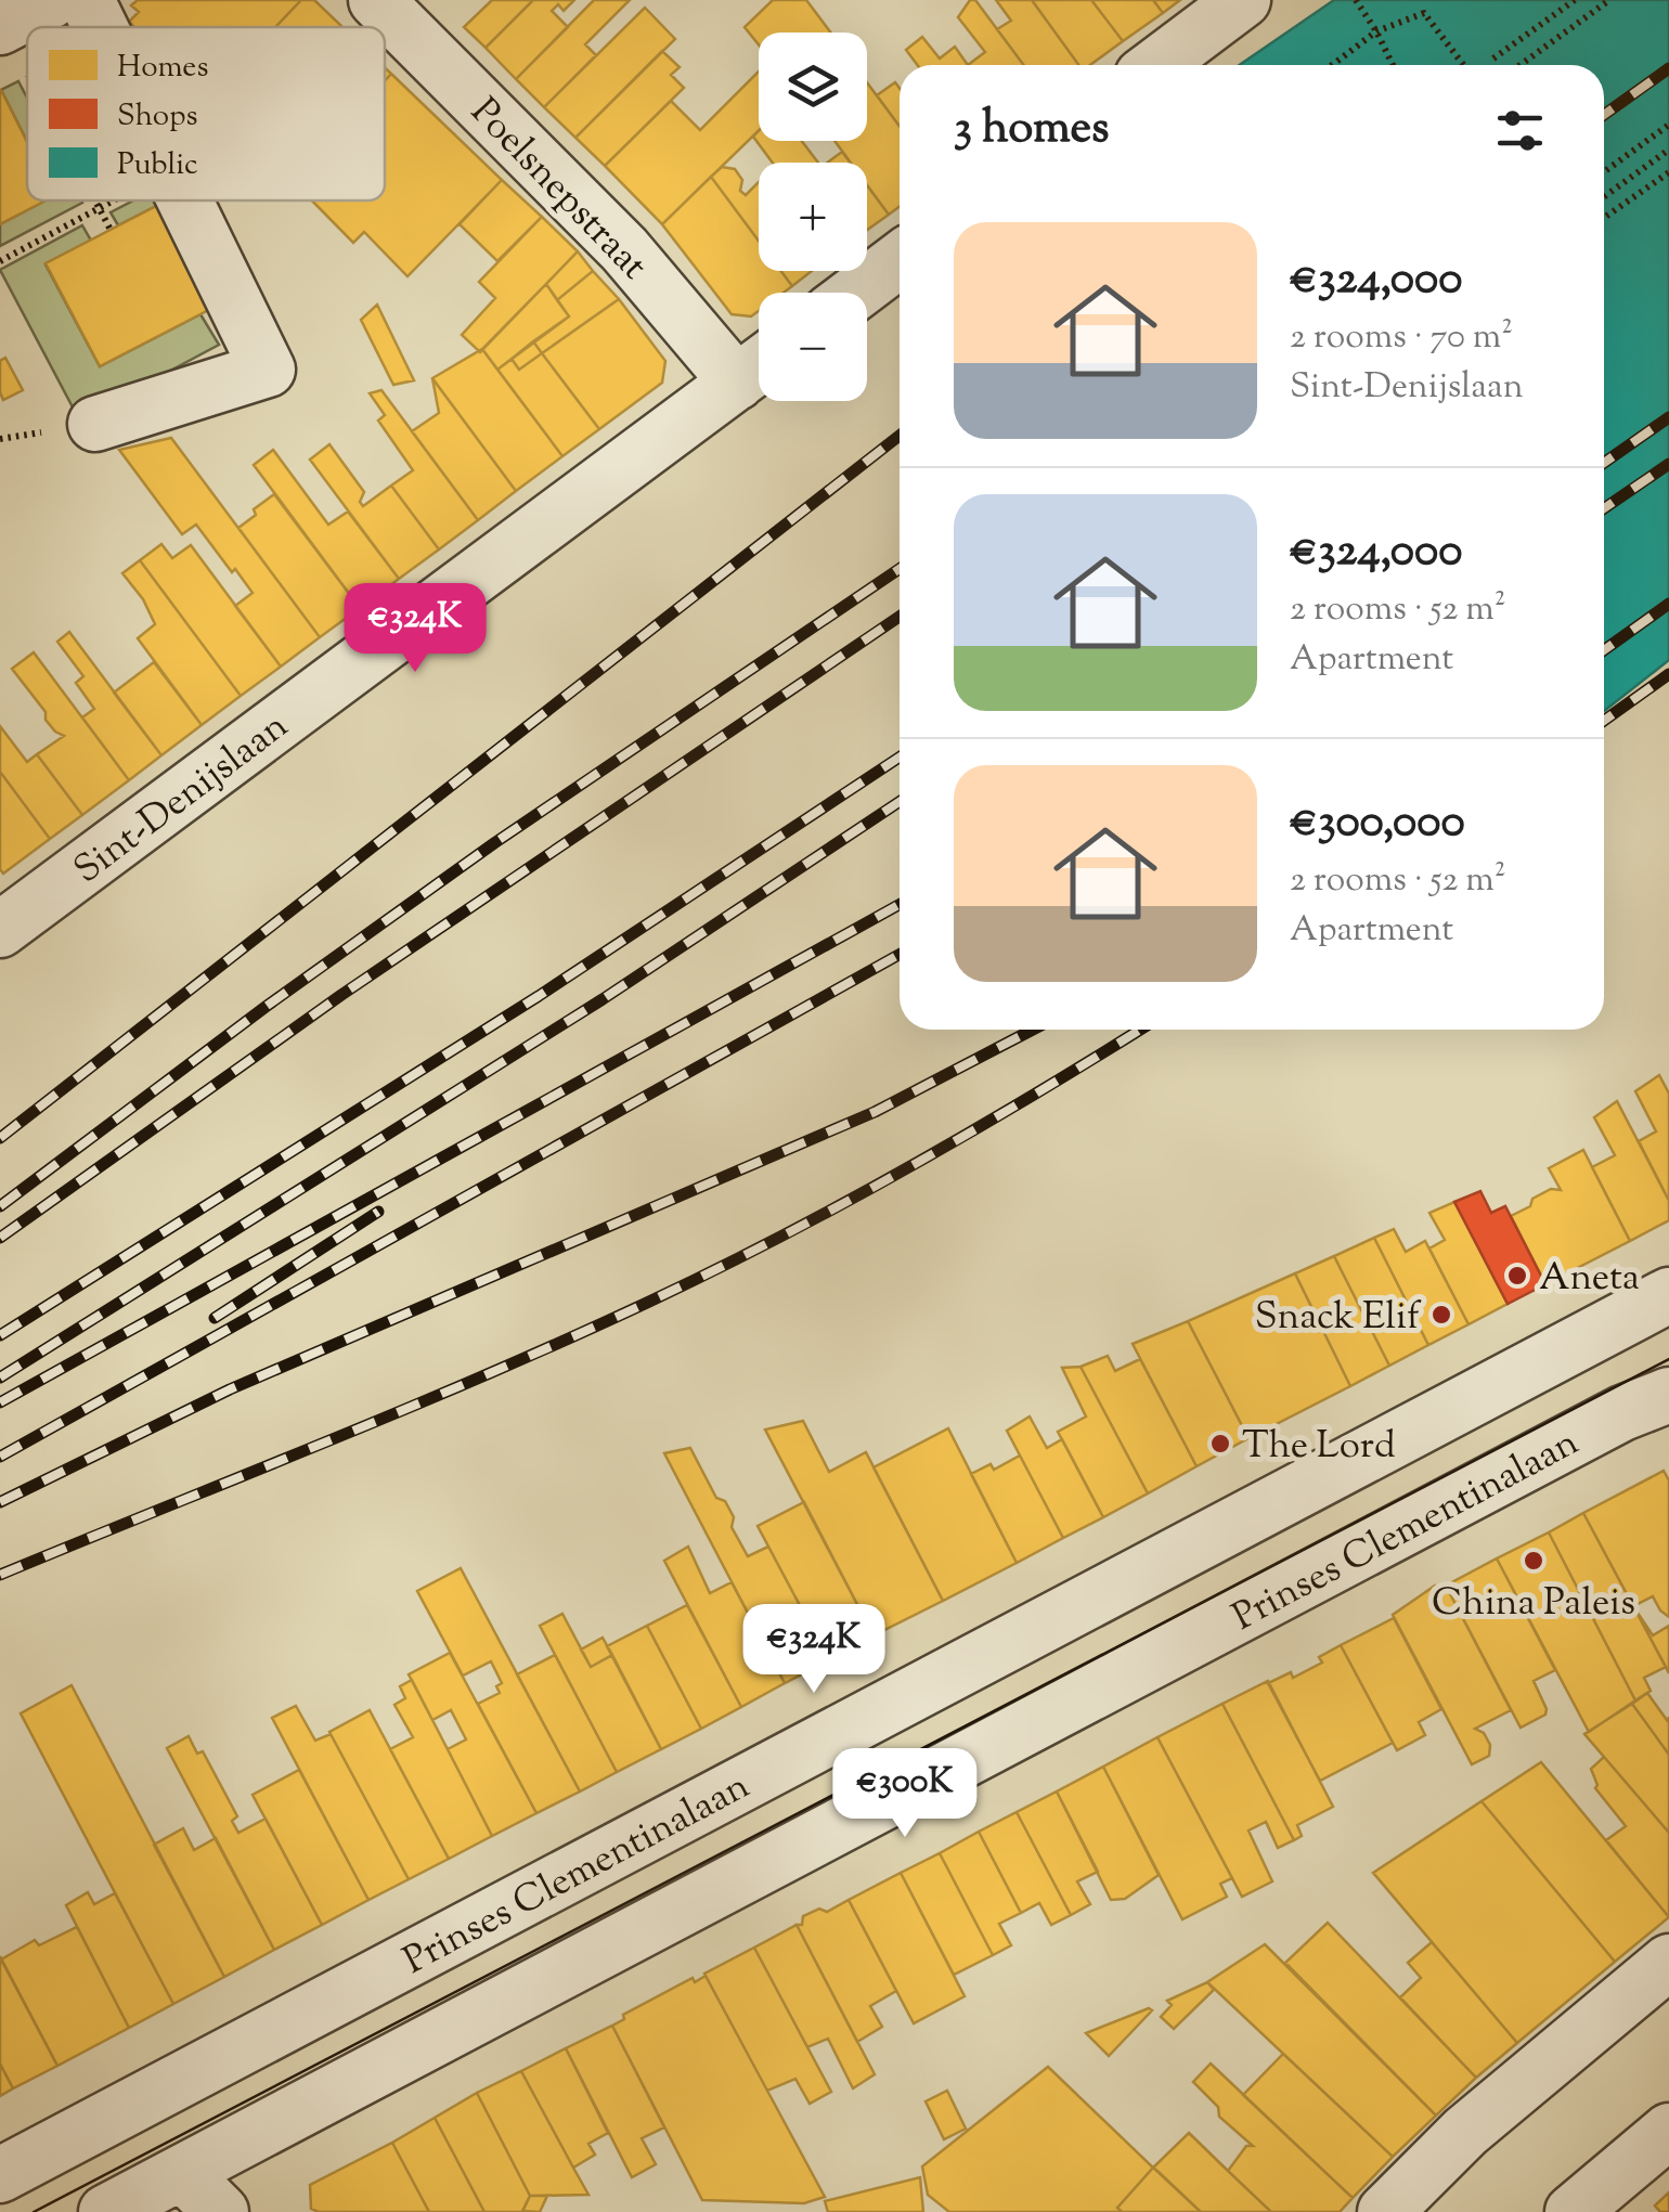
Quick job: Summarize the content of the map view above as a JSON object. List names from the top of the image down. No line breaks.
{"streets":{"street":["Poelsnepstraat","Sint-Denijslaan","Prinses Clementinalaan"]},"crossings":[["Poelsnepstraat","Sint-Denijslaan"]],"places":["Aneta","Snack Elif","The Lord","China Paleis"],"legend":["Homes","Shops","Public"],"page":{"map_buttons":["+","−"],"heading":"3 homes","list":[{"name":"€324,000","note":"2 rooms · 70 m² · Sint-Denijslaan"},{"name":"€324,000","note":"2 rooms · 52 m² · Apartment"},{"name":"€300,000","note":"2 rooms · 52 m² · Apartment"}],"price":["€324K","€324K","€300K"]}}
